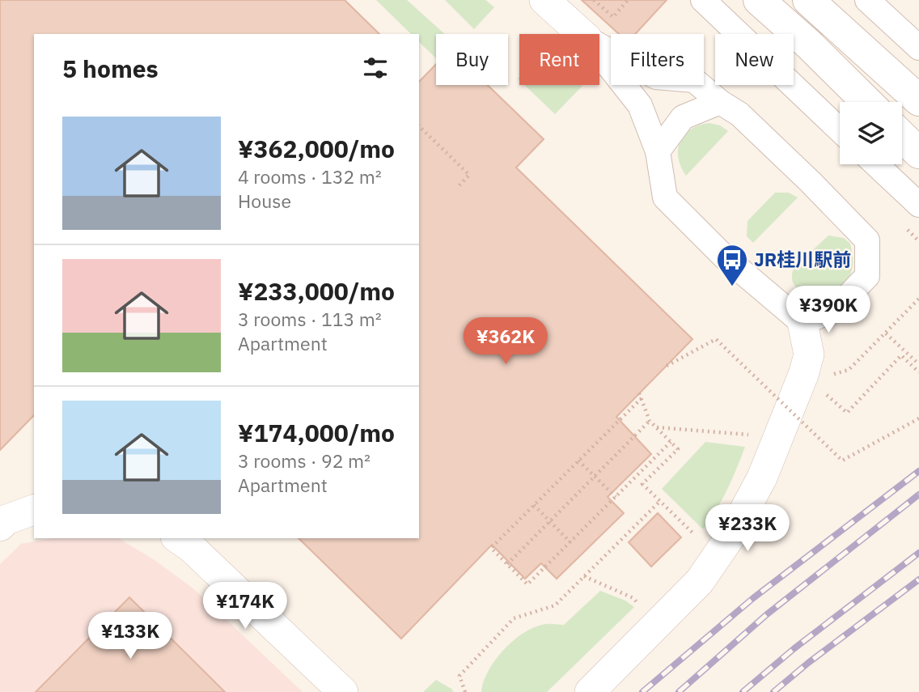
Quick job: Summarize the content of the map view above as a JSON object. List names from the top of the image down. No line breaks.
{"places":{"bus stop":["JR桂川駅前"]},"page":{"chip":["Buy","Rent","Filters","New"],"heading":"5 homes","list":[{"name":"¥362,000/mo","note":"4 rooms · 132 m² · House"},{"name":"¥233,000/mo","note":"3 rooms · 113 m² · Apartment"},{"name":"¥174,000/mo","note":"3 rooms · 92 m² · Apartment"}],"price":["¥390K","¥362K","¥233K","¥174K","¥133K"]}}
